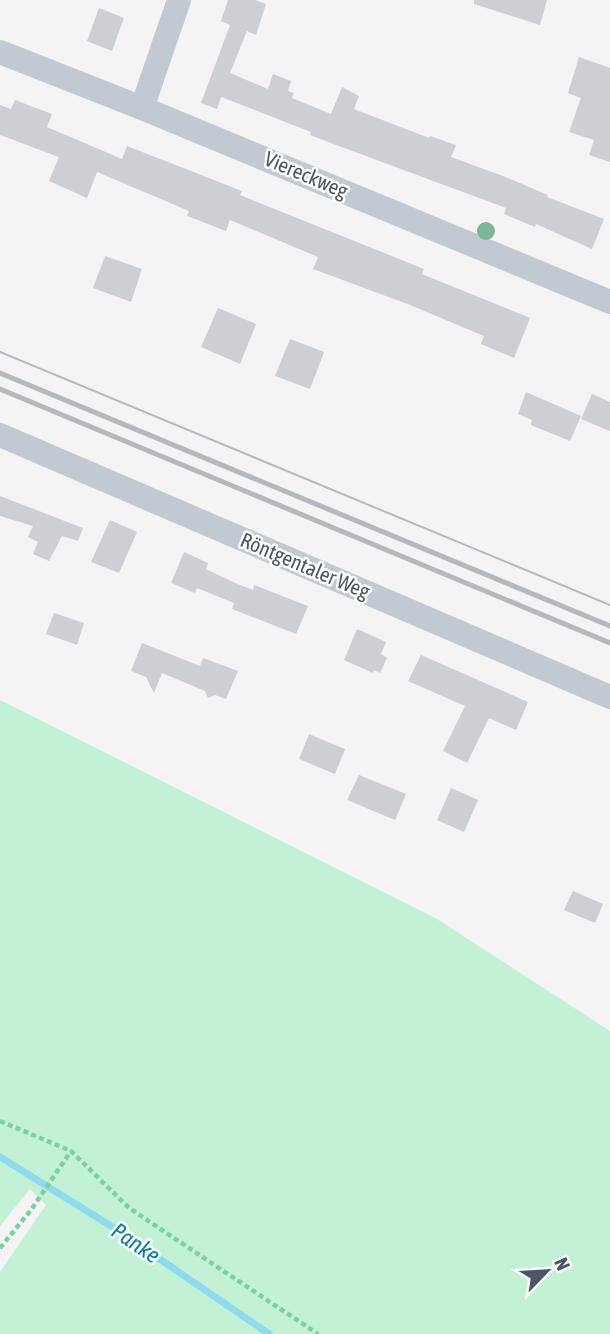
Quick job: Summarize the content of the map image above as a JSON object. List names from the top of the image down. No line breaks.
{"streets":{"street":["Viereckweg","Röntgentaler Weg"]},"water":["Panke"],"north":"top right"}
